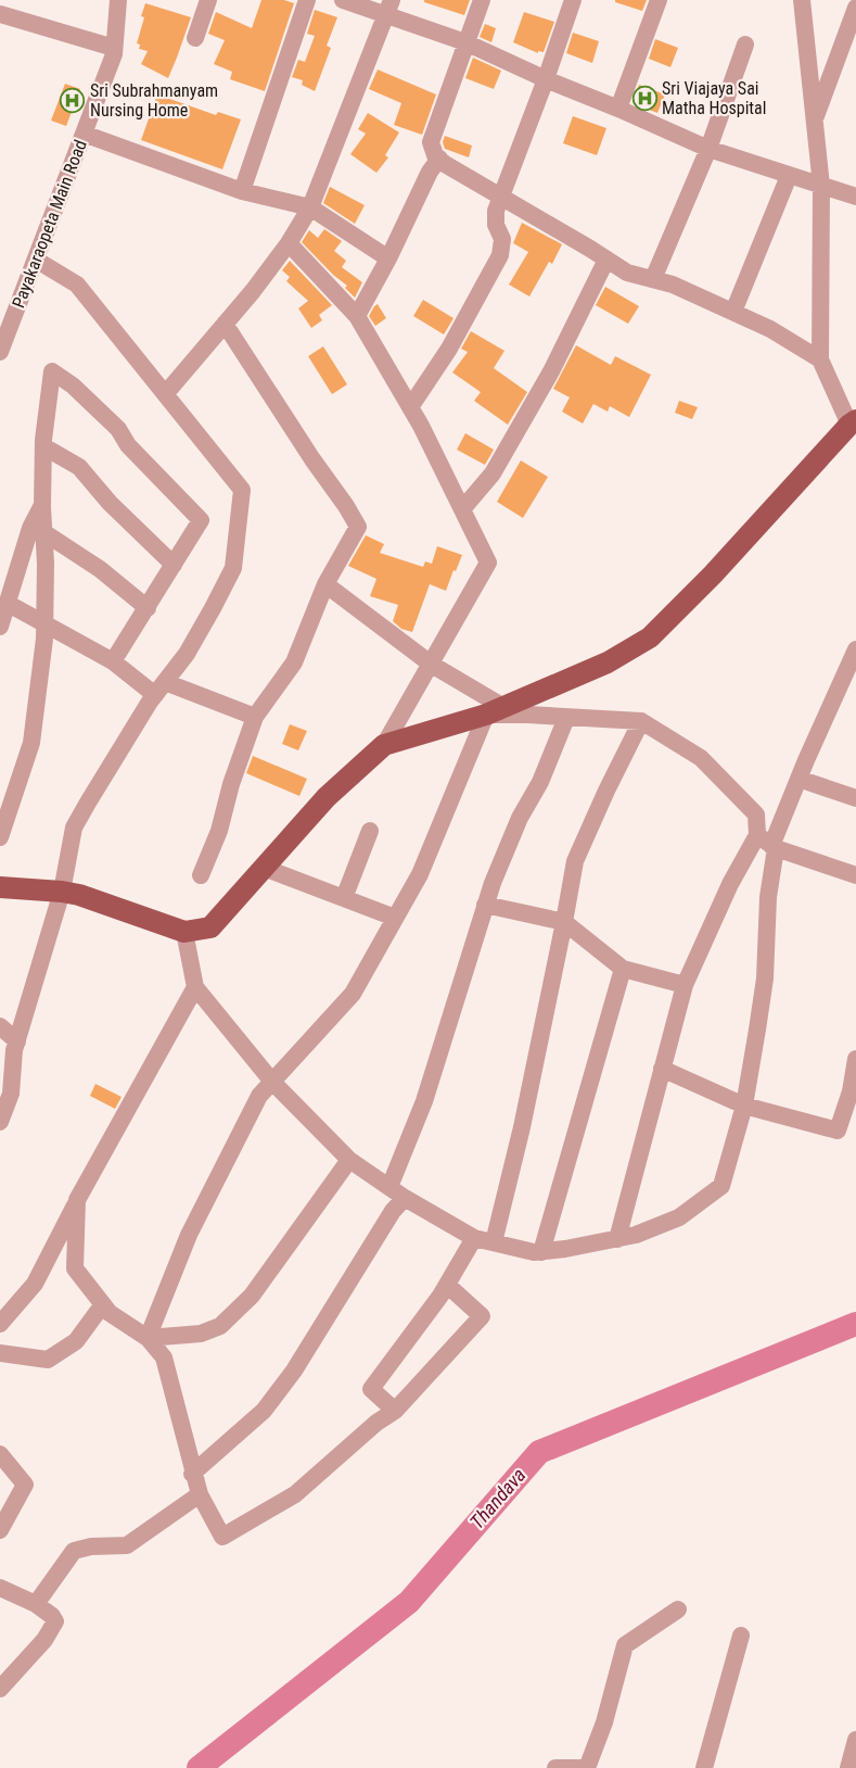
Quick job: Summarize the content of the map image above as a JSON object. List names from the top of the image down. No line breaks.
{"streets":{"street":["Payakaraopeta Main Road"]},"water":["Thandava"],"places":{"hospital":["Sri Viajaya Sai Matha Hospital","Sri Subrahmanyam Nursing Home"]}}
